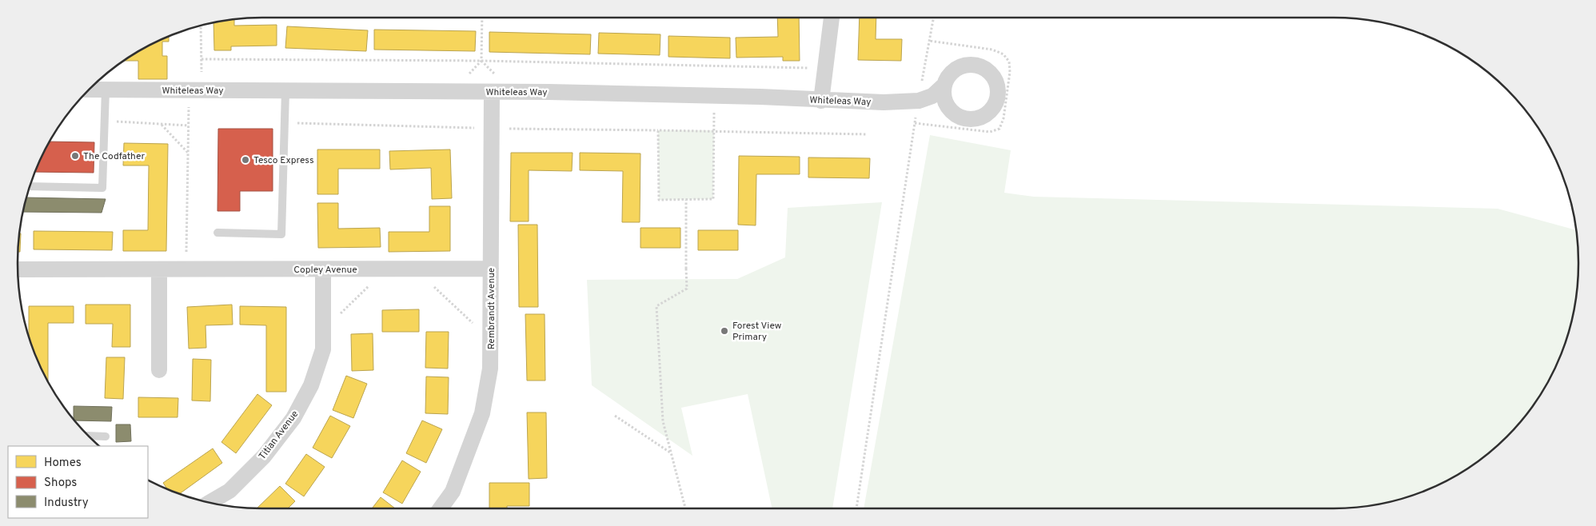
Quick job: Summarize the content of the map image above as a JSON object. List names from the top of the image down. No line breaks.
{"streets":{"street":["Whiteleas Way","Copley Avenue","Rembrandt Avenue","Titian Avenue"]},"crossings":[["Whiteleas Way","Rembrandt Avenue"],["Copley Avenue","Rembrandt Avenue"],["Copley Avenue","Titian Avenue"]],"places":["The Codfather","Tesco Express","Forest View Primary"],"legend":["Homes","Shops","Industry"]}
